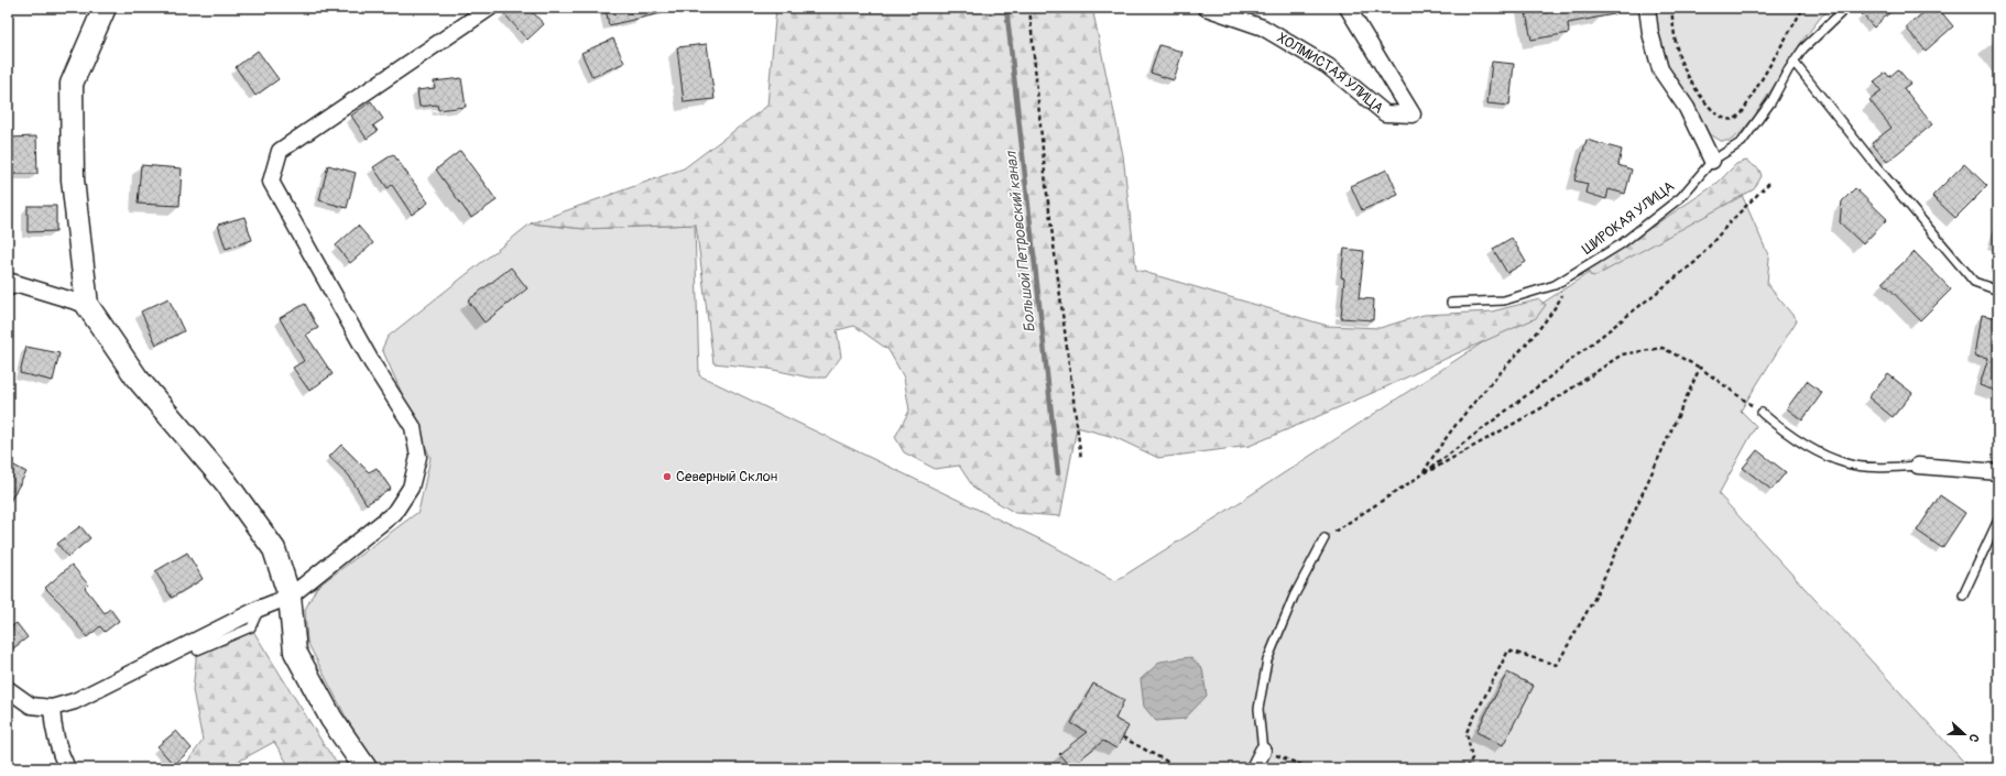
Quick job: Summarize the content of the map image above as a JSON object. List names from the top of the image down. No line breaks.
{"streets":{"street":["ХОЛМИСТАЯ УЛИЦА"],"lane":["ШИРОКАЯ УЛИЦА"]},"water":["Большой Петровский канал"],"places":["Северный Склон"],"north":"right"}
